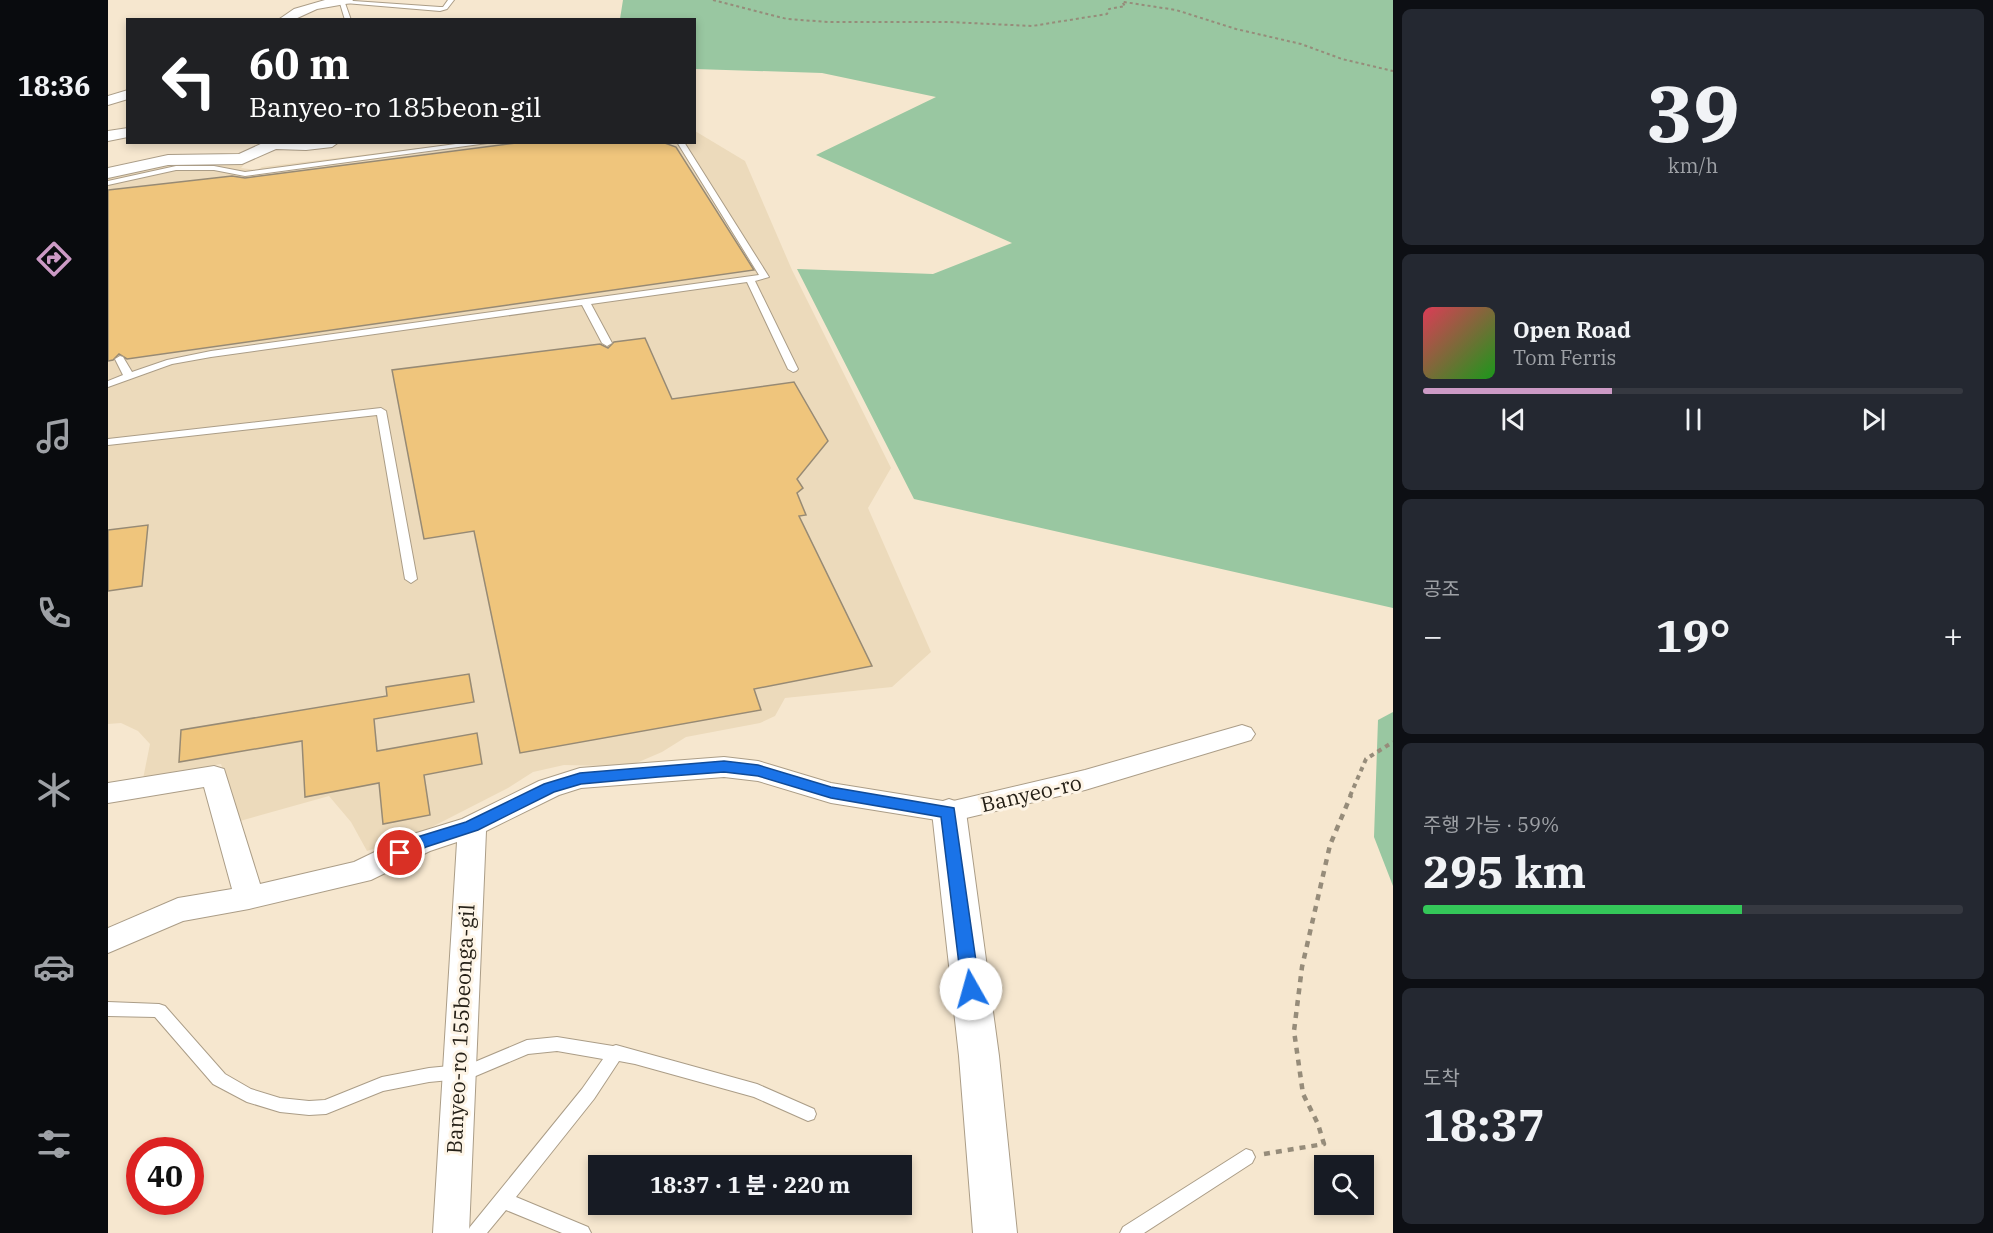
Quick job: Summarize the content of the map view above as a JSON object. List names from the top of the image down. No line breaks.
{"streets":{"street":["Banyeo-ro","Banyeo-ro 155beonga-gil"]},"page":{"tabs":"18:36","tile":[["39","km/h"],"공조",["주행 가능 · 59%","295 km"],["도착","18:37"]],"turn":["60 m","Banyeo-ro 185beon-gil"],"song":["Open Road","Tom Ferris"],"heat":["−","19°","+"],"limit":"40","trip":"18:37 · 1 분 · 220 m"}}
